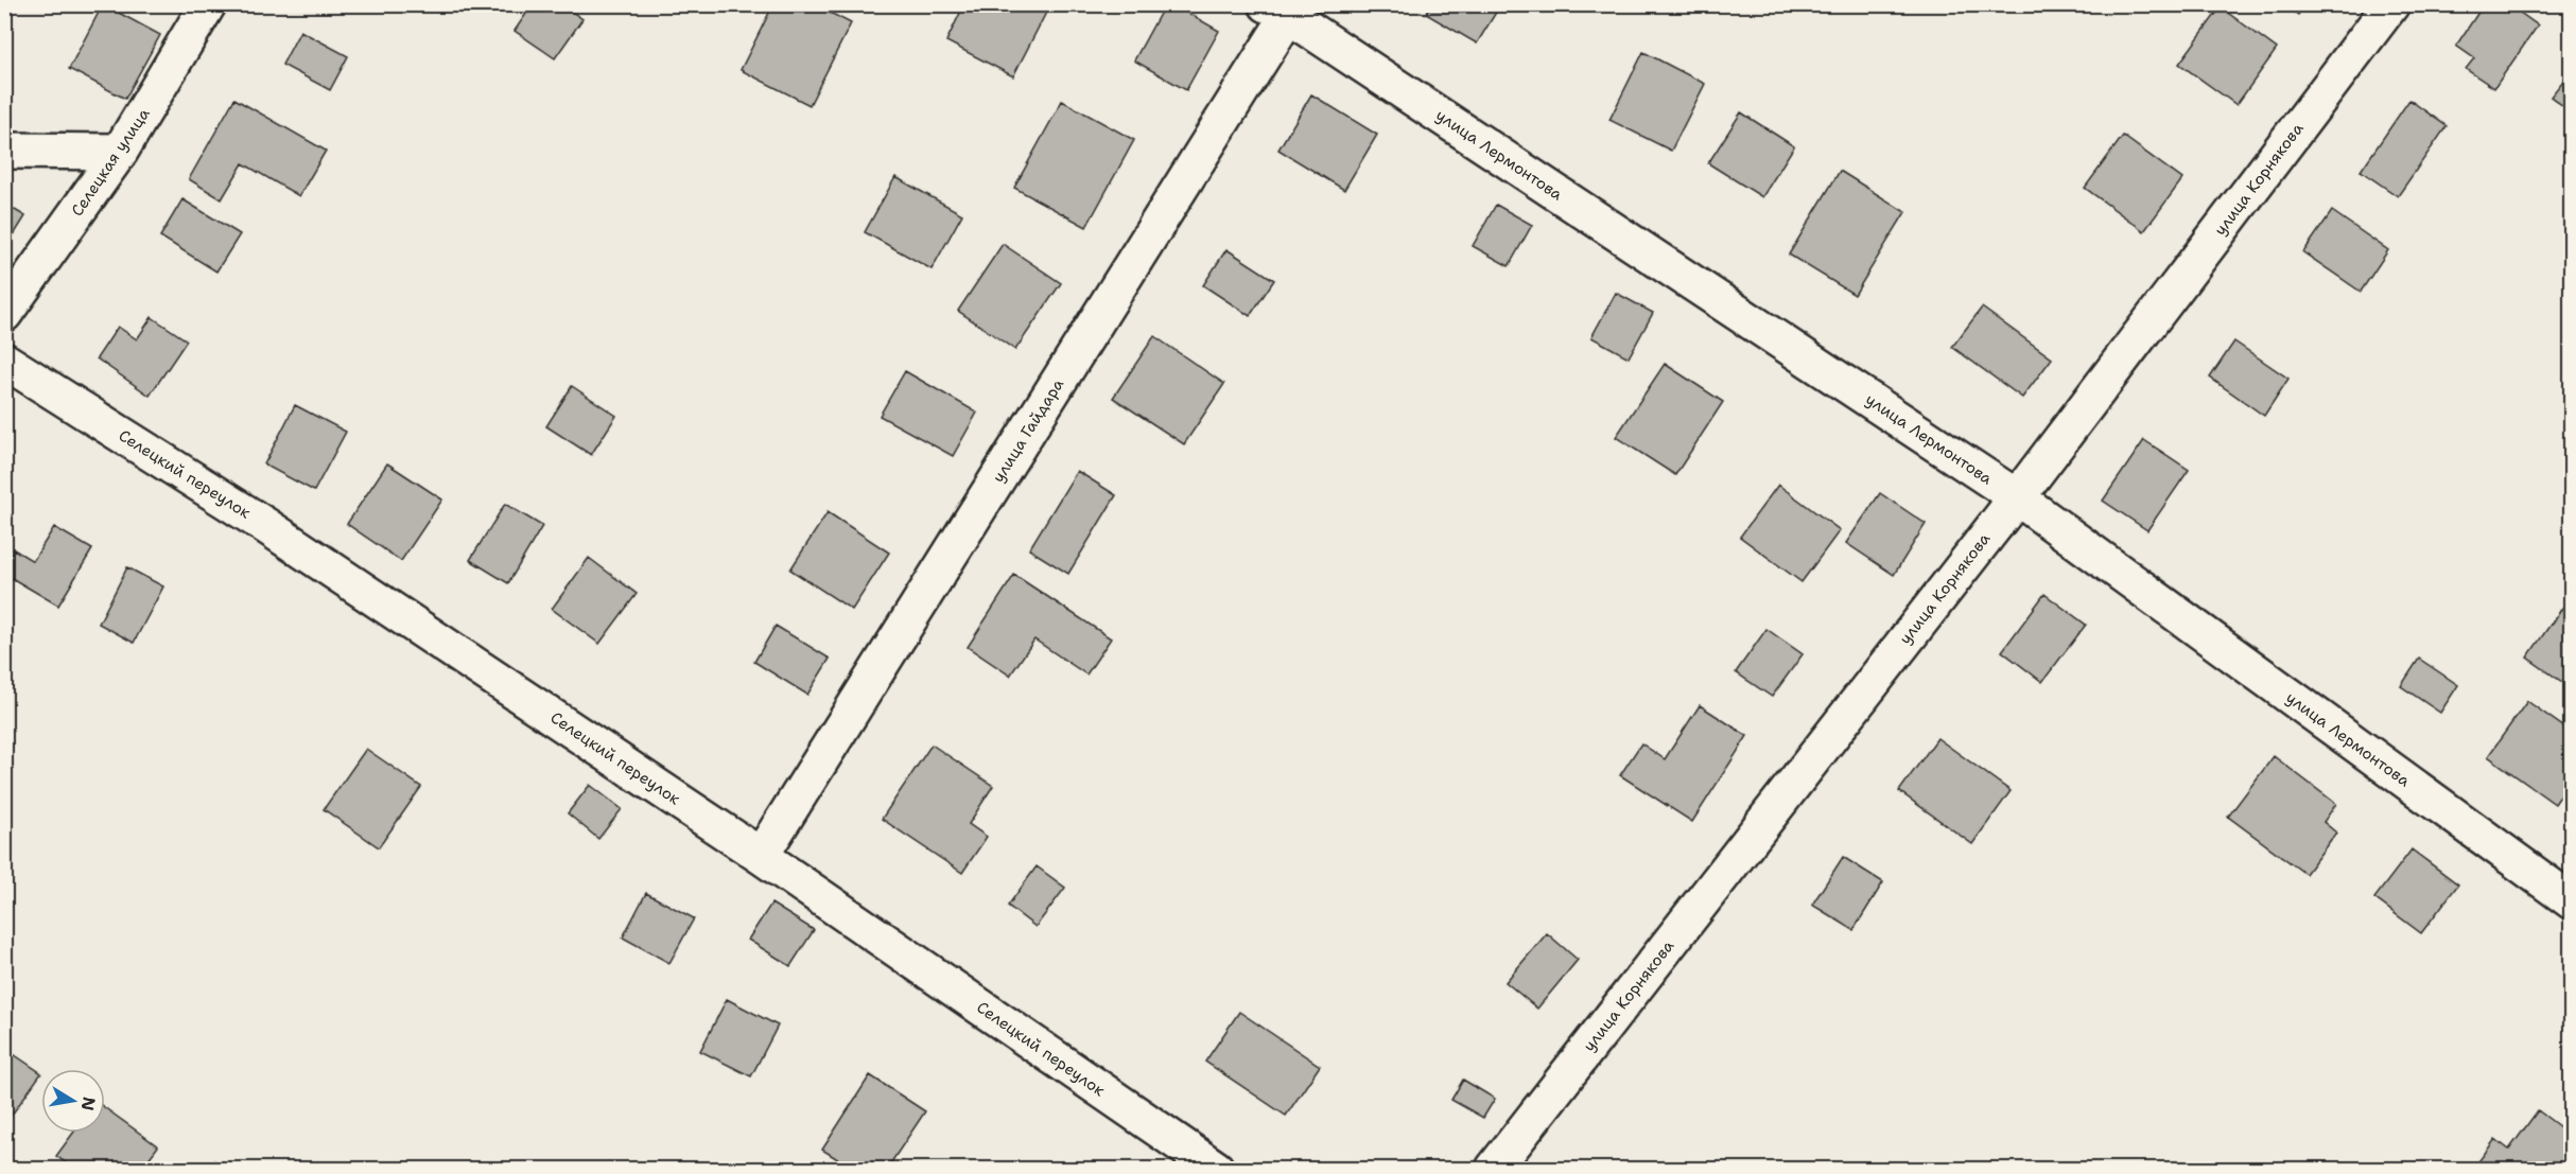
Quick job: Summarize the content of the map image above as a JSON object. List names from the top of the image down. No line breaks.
{"streets":{"street":["улица Лермонтова","Селецкая улица","улица Корнякова","улица Гайдара","Селецкий переулок"]},"crossings":[["улица Лермонтова","улица Корнякова"],["улица Лермонтова","улица Гайдара"],["улица Гайдара","Селецкий переулок"]],"north":"right"}
